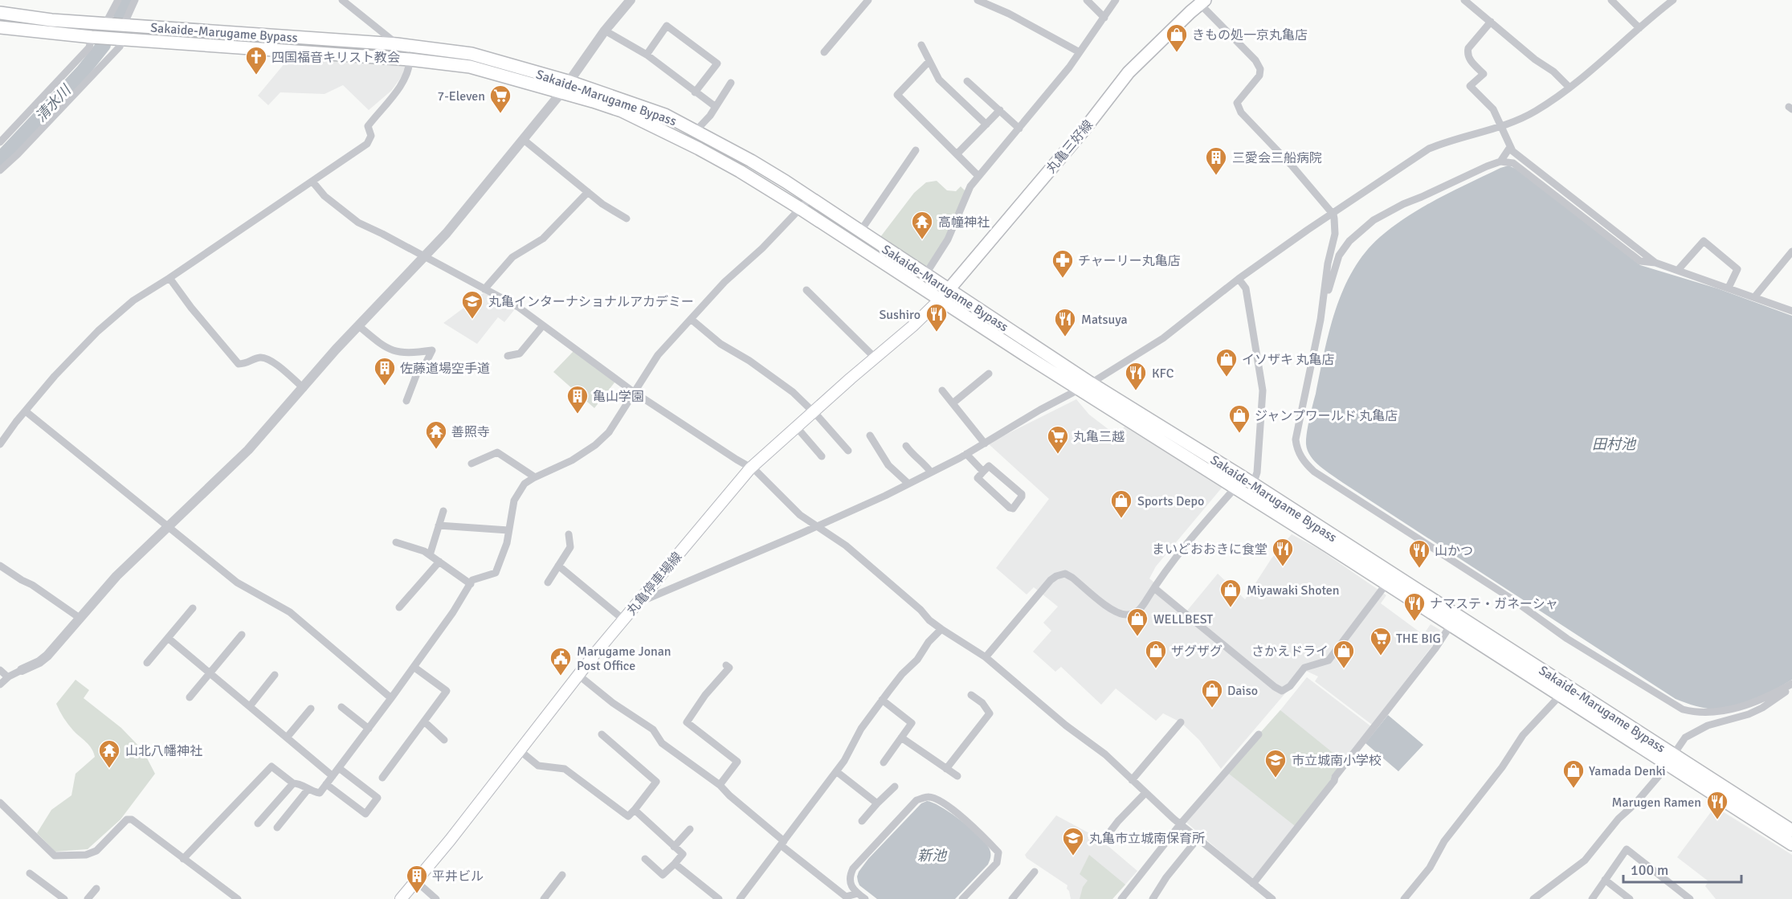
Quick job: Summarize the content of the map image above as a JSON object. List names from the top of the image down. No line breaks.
{"streets":{"main road":["Sakaide-Marugame Bypass","丸亀三好線","丸亀停車場線"]},"crossings":[["Sakaide-Marugame Bypass","丸亀三好線"],["Sakaide-Marugame Bypass","丸亀停車場線"],["丸亀三好線","丸亀停車場線"]],"water":["清水川","田村池","新池"],"places":{"shop":["きもの処一京丸亀店","イソザキ 丸亀店","ジャンプワールド 丸亀店","Sports Depo","Miyawaki Shoten","WELLBEST","ザグザグ","さかえドライ","Daiso","Yamada Denki"],"church":["四国福音キリスト教会"],"supermarket":["7-Eleven","丸亀三越","THE BIG"],"building":["三愛会三船病院","佐藤道場空手道","亀山学園","平井ビル"],"temple":["高幢神社","善照寺","山北八幡神社"],"pharmacy":["チャーリー丸亀店"],"school or university":["丸亀インターナショナルアカデミー","市立城南小学校","丸亀市立城南保育所"],"restaurant":["Sushiro","Matsuya","KFC","まいどおおきに食堂","山かつ","ナマステ・ガネーシャ","Marugen Ramen"],"public building":["Marugame Jonan Post Office"]},"scale_bar":"100 m"}
